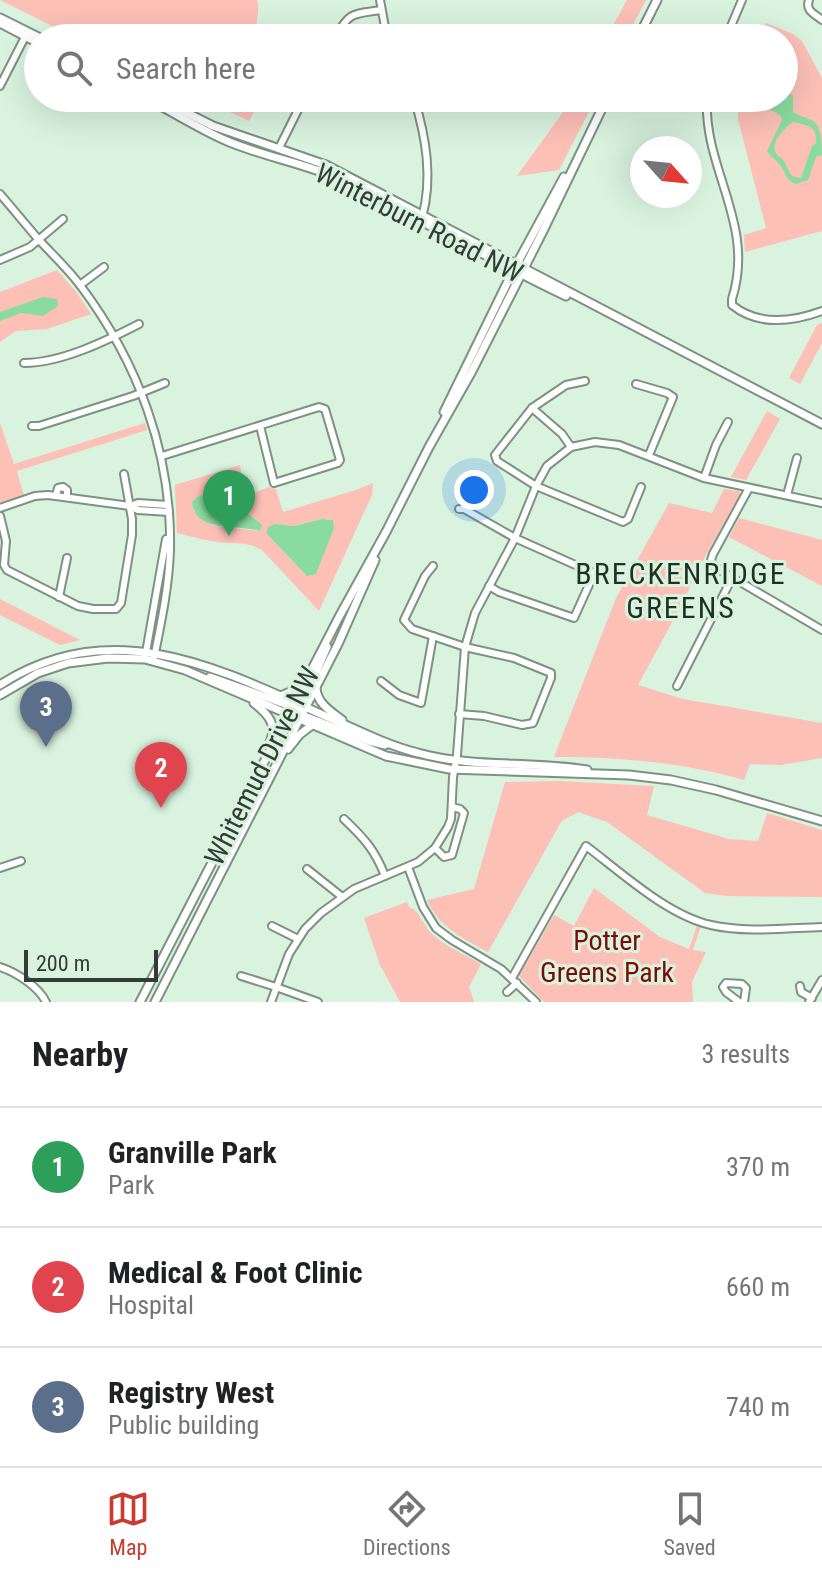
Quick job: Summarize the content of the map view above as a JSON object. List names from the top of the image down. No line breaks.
{"streets":{"main road":["Winterburn Road NW","Whitemud Drive NW"]},"crossings":[["Winterburn Road NW","Whitemud Drive NW"]],"districts":["BRECKENRIDGE GREENS"],"parks":["Potter Greens Park"],"scale_bar":"200 m","north":"bottom right","page":{"search":"Search here","pins":["1","3","2"],"scale":"200 m","heading":["Nearby","3 results"],"list":[{"mark":"1","name":"Granville Park","note":"Park","value":"370 m"},{"mark":"2","name":"Medical & Foot Clinic","note":"Hospital","value":"660 m"},{"mark":"3","name":"Registry West","note":"Public building","value":"740 m"}],"nav":["Map","Directions","Saved"]}}
